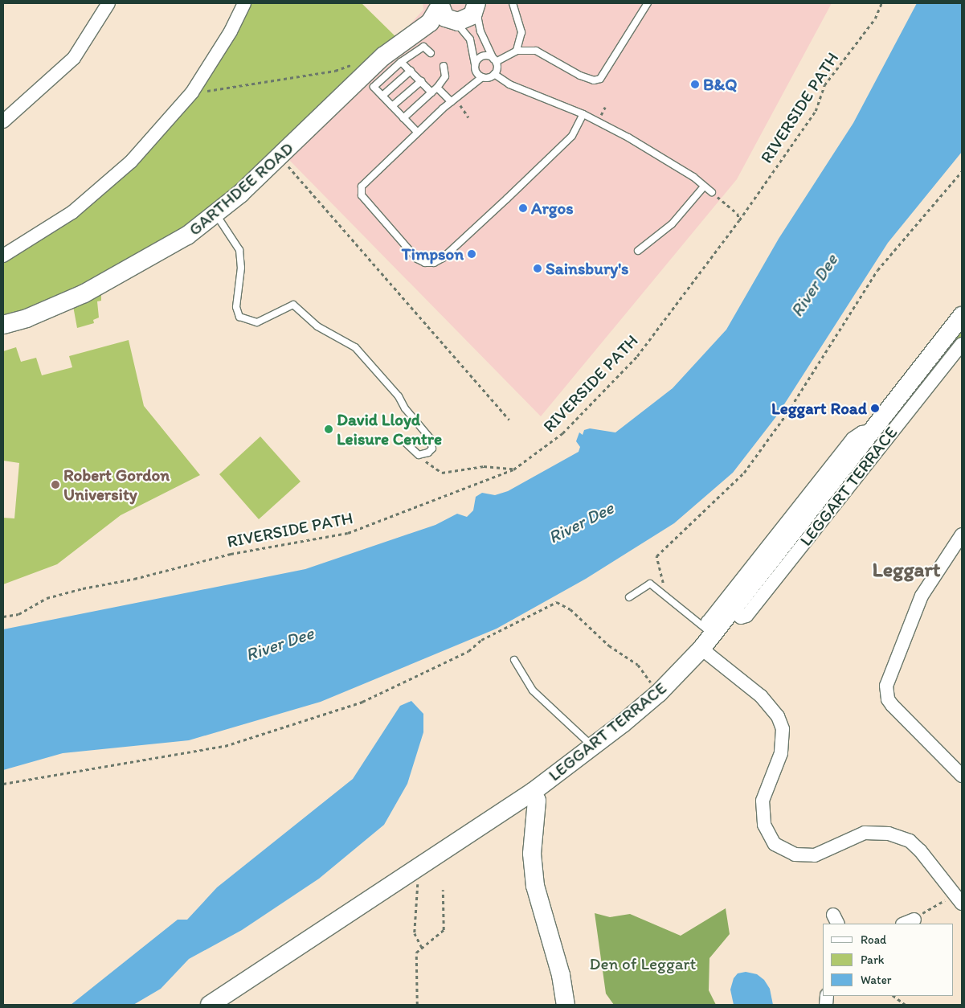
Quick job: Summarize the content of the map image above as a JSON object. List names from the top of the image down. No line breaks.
{"streets":{"main road":["GARTHDEE ROAD","LEGGART TERRACE"],"path":["RIVERSIDE PATH"]},"districts":["Leggart"],"water":["River Dee"],"parks":["Den of Leggart"],"places":["B&Q","Argos","Timpson","Sainsbury's","Leggart Road","David Lloyd Leisure Centre","Robert Gordon University"],"legend":["Road","Park","Water"]}
